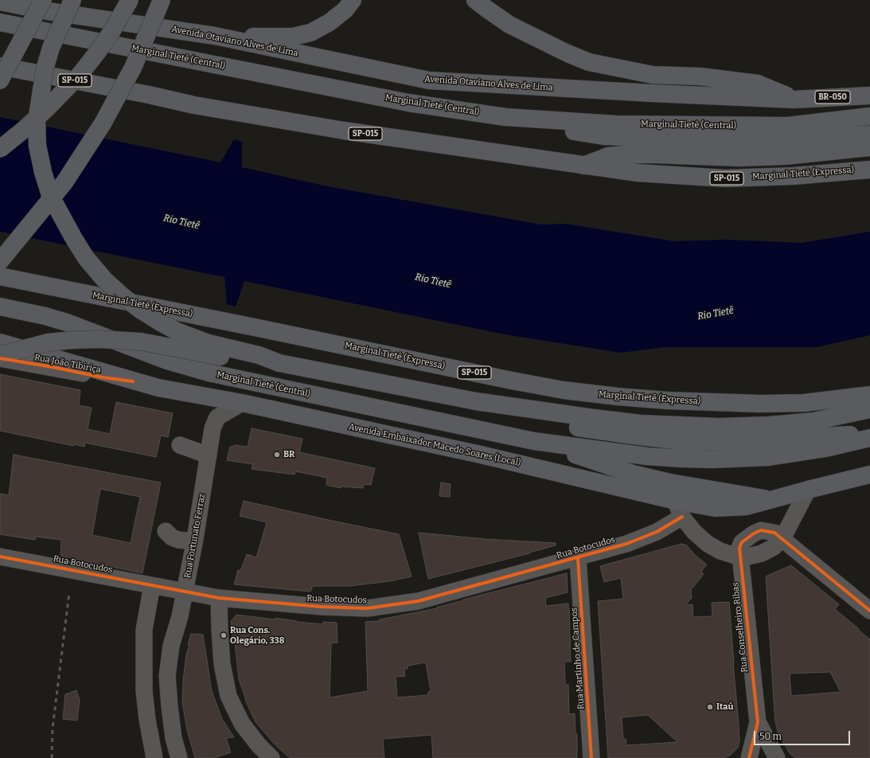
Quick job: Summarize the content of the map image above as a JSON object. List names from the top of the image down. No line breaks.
{"streets":{"highway":["Avenida Otaviano Alves de Lima","Marginal Tietê (Central)","SP-015","BR-050","Marginal Tietê (Expressa)","Avenida Embaixador Macedo Soares (Local)"],"street":["Rua João Tibiriça","Rua Fortunato Ferraz","Rua Botocudos","Rua Conselheiro Ribas","Rua Martinho de Campos"]},"crossings":[["Rua João Tibiriça","Avenida Embaixador Macedo Soares (Local)"],["Avenida Embaixador Macedo Soares (Local)","Rua Fortunato Ferraz"],["Avenida Embaixador Macedo Soares (Local)","Rua Botocudos"],["Rua Fortunato Ferraz","Rua Botocudos"],["Rua Botocudos","Rua Martinho de Campos"]],"water":["Rio Tietê"],"places":["BR","Rua Cons. Olegário, 338","Itaú"],"scale_bar":"50 m"}
